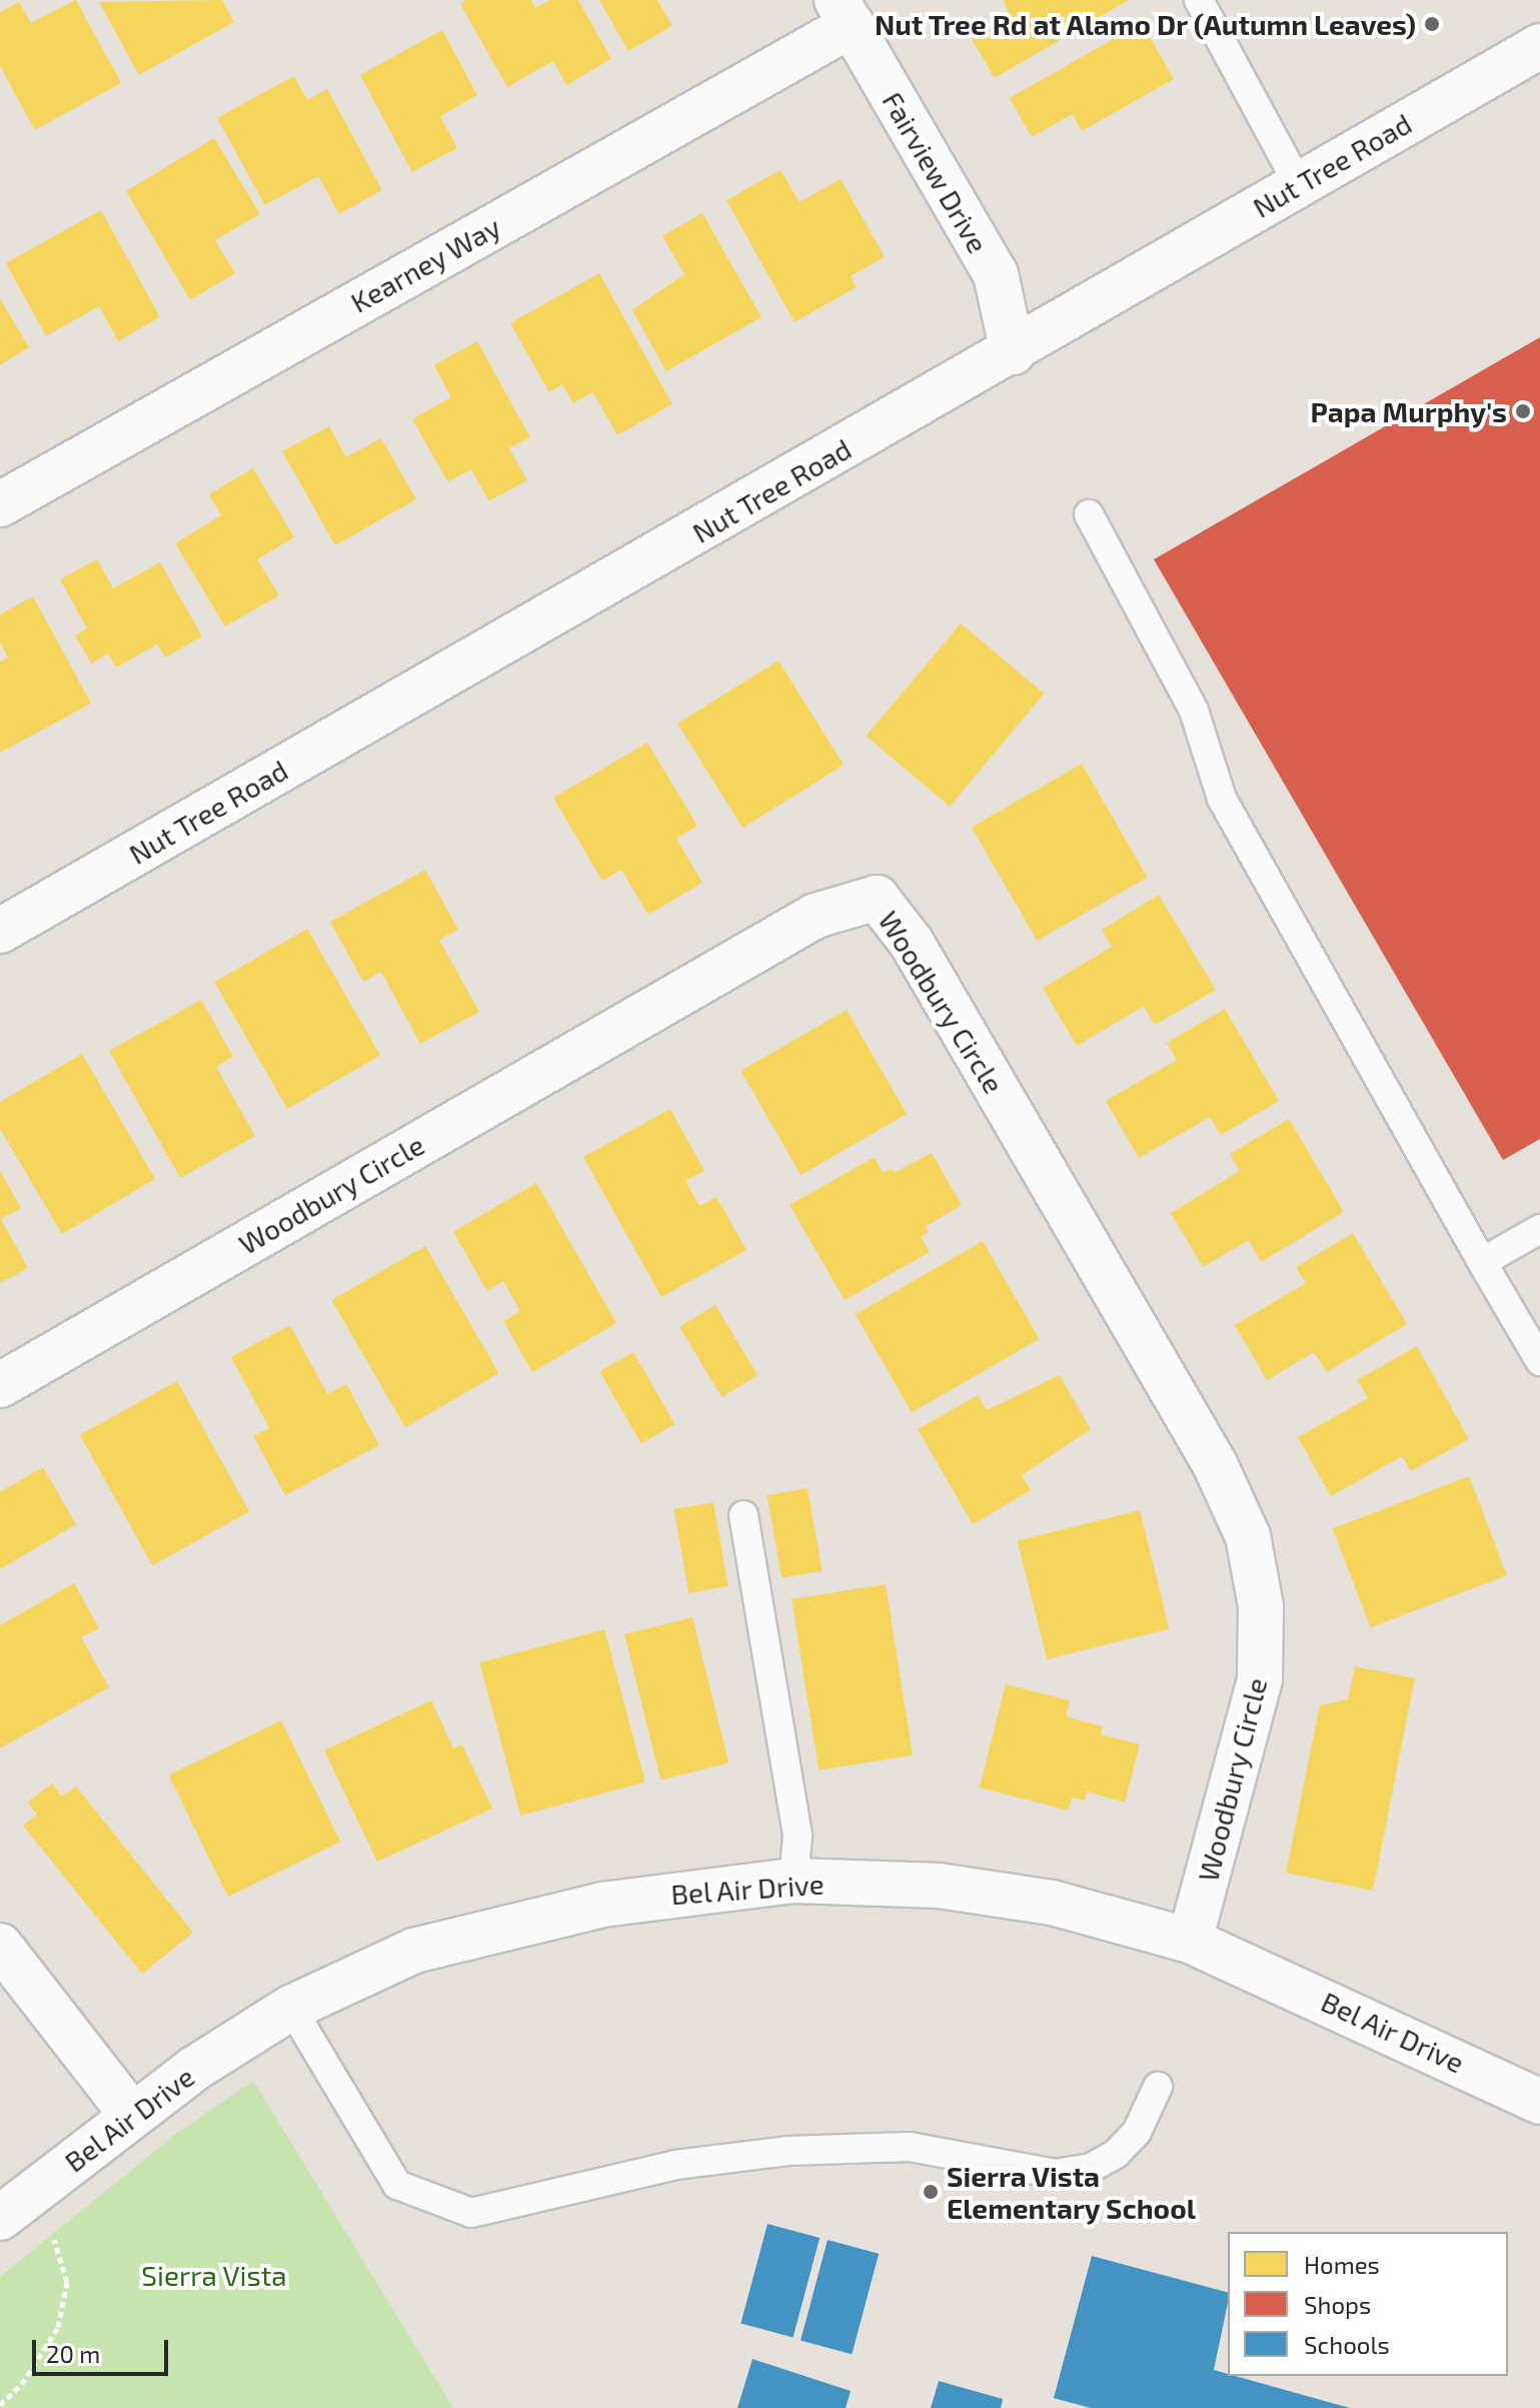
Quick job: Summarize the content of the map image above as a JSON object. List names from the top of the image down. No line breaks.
{"streets":{"street":["Nut Tree Road","Fairview Drive","Kearney Way","Woodbury Circle","Bel Air Drive"]},"crossings":[["Nut Tree Road","Fairview Drive"],["Fairview Drive","Kearney Way"],["Woodbury Circle","Bel Air Drive"]],"parks":["Sierra Vista"],"places":["Nut Tree Rd at Alamo Dr (Autumn Leaves)","Papa Murphy's","Sierra Vista Elementary School"],"legend":["Homes","Shops","Schools"],"scale_bar":"20 m"}
